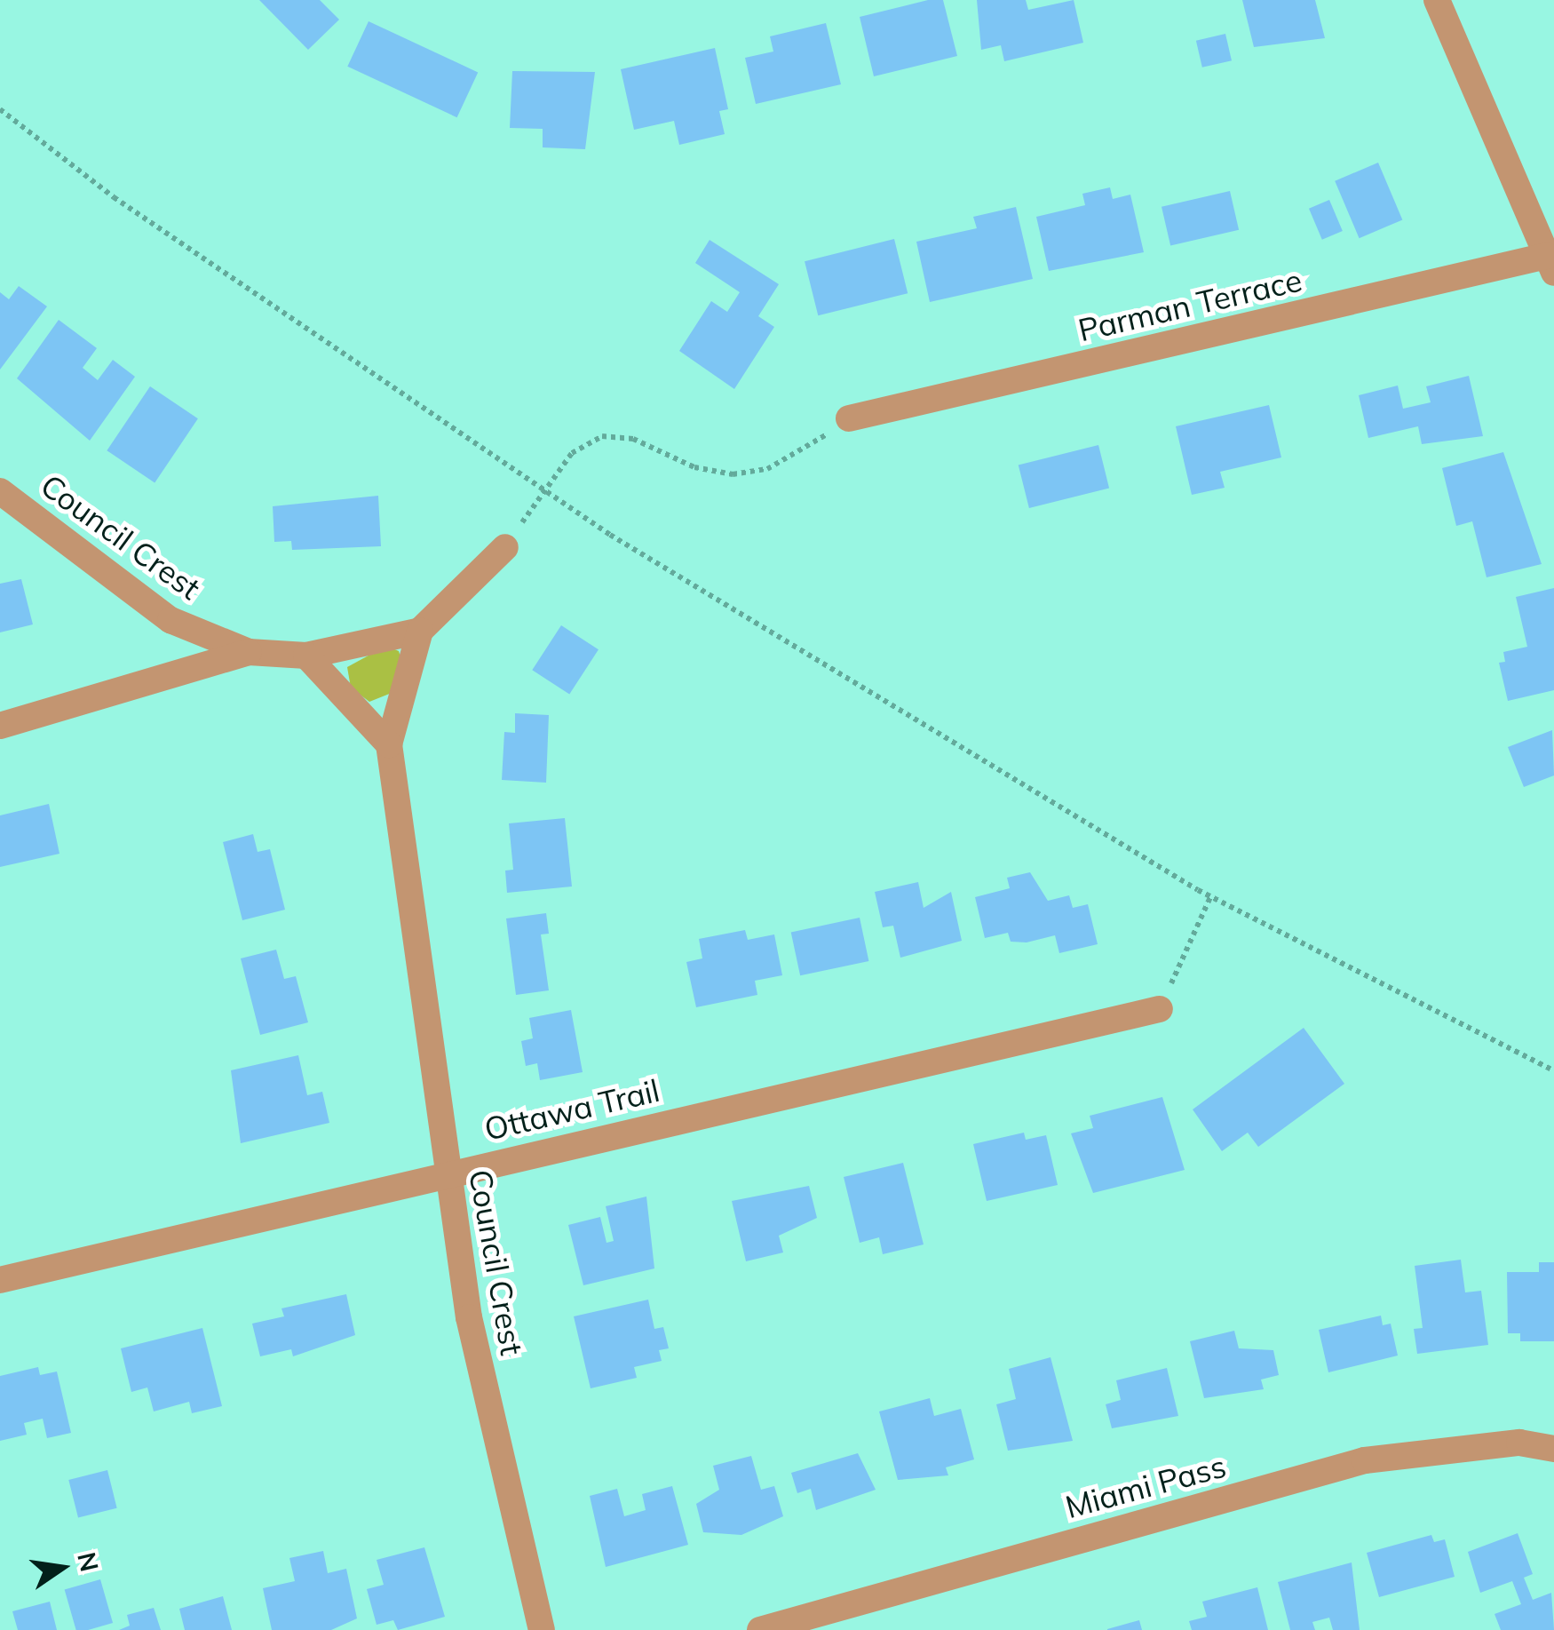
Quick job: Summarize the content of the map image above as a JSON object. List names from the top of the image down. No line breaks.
{"streets":{"street":["Parman Terrace","Council Crest","Ottawa Trail","Miami Pass"]},"crossings":[["Council Crest","Ottawa Trail"]],"north":"right"}
